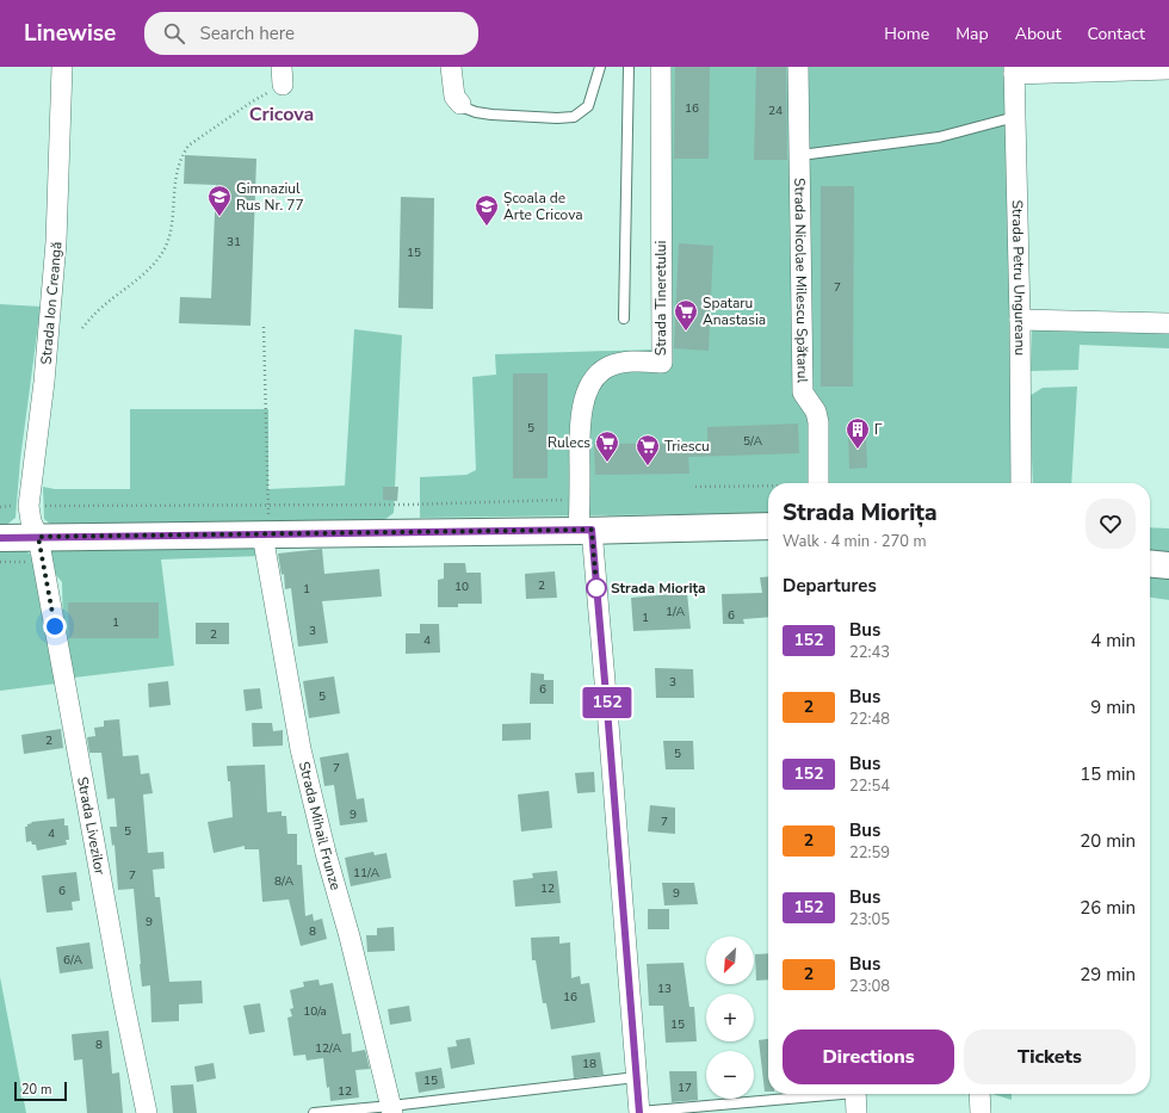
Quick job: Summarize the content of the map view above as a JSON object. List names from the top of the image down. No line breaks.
{"streets":{"street":["Strada Petru Ungureanu","Strada Nicolae Milescu Spătarul","Strada Tineretului","Strada Ion Creangă","Strada Livezilor","Strada Mihail Frunze"]},"crossings":[["Strada Ion Creangă","Strada Livezilor"]],"districts":["Cricova"],"places":{"school or university":["Gimnaziul Rus Nr. 77","Școala de Arte Cricova"],"supermarket":["Spataru Anastasia","Rulecs","Triescu"],"building":["Г"],"other":["Strada Miorița"]},"lines":["bus line 152"],"house_numbers":["16","24","31","15","7","5","5/A","2","10","1","1/A","6","1","1","3","2","4","3","6","5","2","5","7","9","7","5","4","11/А","7","8/A","12","6","9","9","8","6/A","13","16","10/a","15","8","12/A","18","15","17","12"],"scale_bar":"20 m","north":"bottom left","page":{"header":"Linewise","search":"Search here","nav":["Home","Map","About","Contact"],"on_map":"152","heading":[["Strada Miorița","Walk · 4 min · 270 m"],"Departures"],"list":[{"mark":"152","name":"Bus","note":"22:43","value":"4 min"},{"mark":"2","name":"Bus","note":"22:48","value":"9 min"},{"mark":"152","name":"Bus","note":"22:54","value":"15 min"},{"mark":"2","name":"Bus","note":"22:59","value":"20 min"},{"mark":"152","name":"Bus","note":"23:05","value":"26 min"},{"mark":"2","name":"Bus","note":"23:08","value":"29 min"}],"map_buttons":["+","−"],"buttons":["Directions","Tickets"],"scale":"20 m"}}
